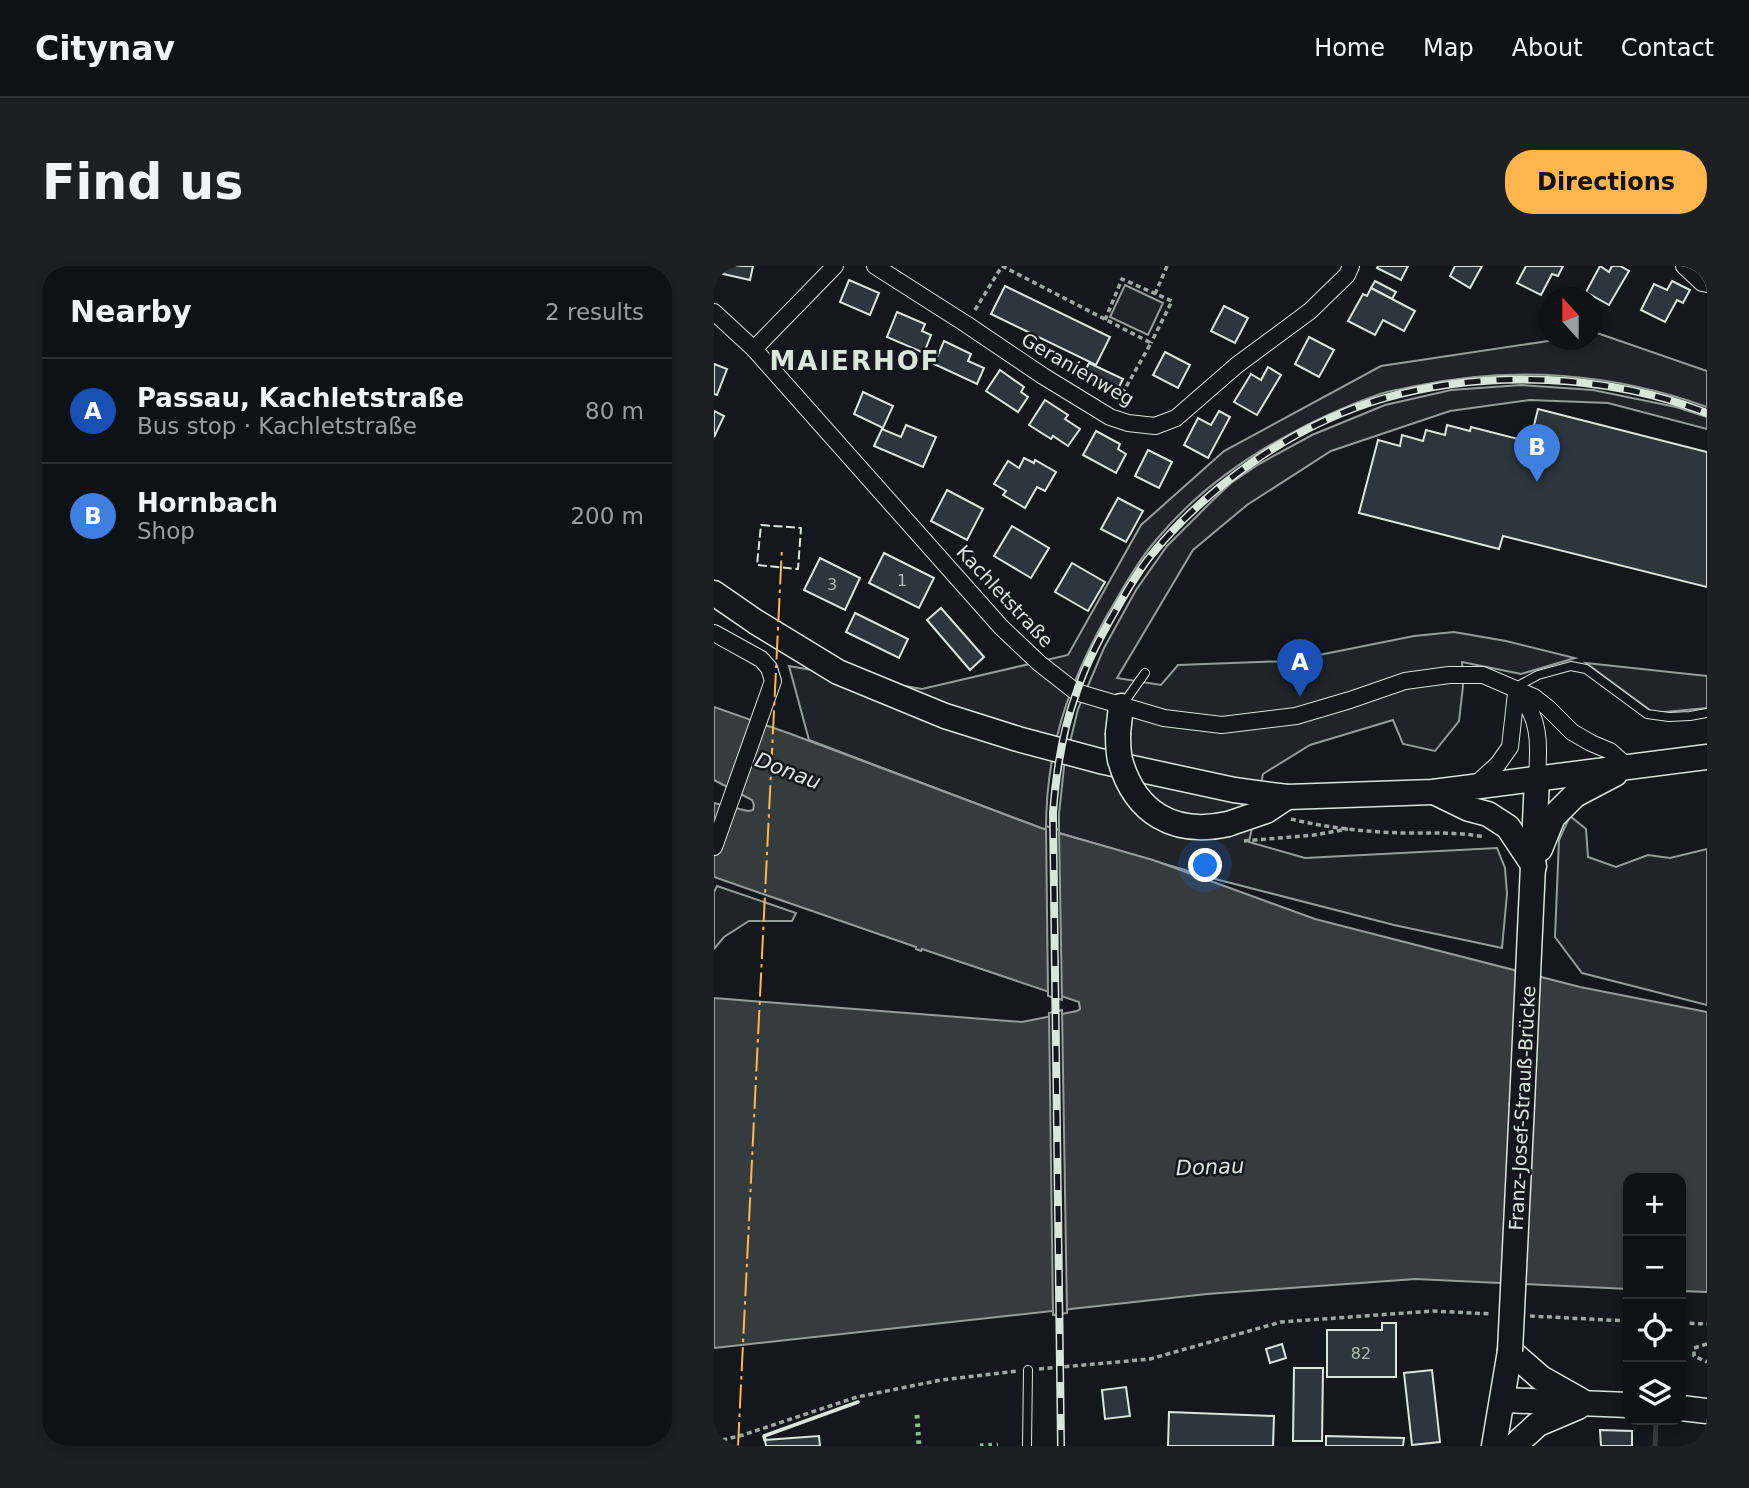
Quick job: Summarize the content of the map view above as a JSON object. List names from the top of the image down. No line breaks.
{"streets":{"main road":["Franz-Josef-Strauß-Brücke"],"street":["Geranienweg","Kachletstraße"]},"districts":["MAIERHOF"],"water":["Donau"],"house_numbers":["1","3","82"],"north":"top","page":{"header":"Citynav","nav":["Home","Map","About","Contact"],"buttons":"Directions","title":"Find us","heading":["Nearby","2 results"],"list":[{"mark":"A","name":"Passau, Kachletstraße","note":"Bus stop · Kachletstraße","value":"80 m"},{"mark":"B","name":"Hornbach","note":"Shop","value":"200 m"}],"pins":["B","A"],"map_buttons":["+","−"]}}
